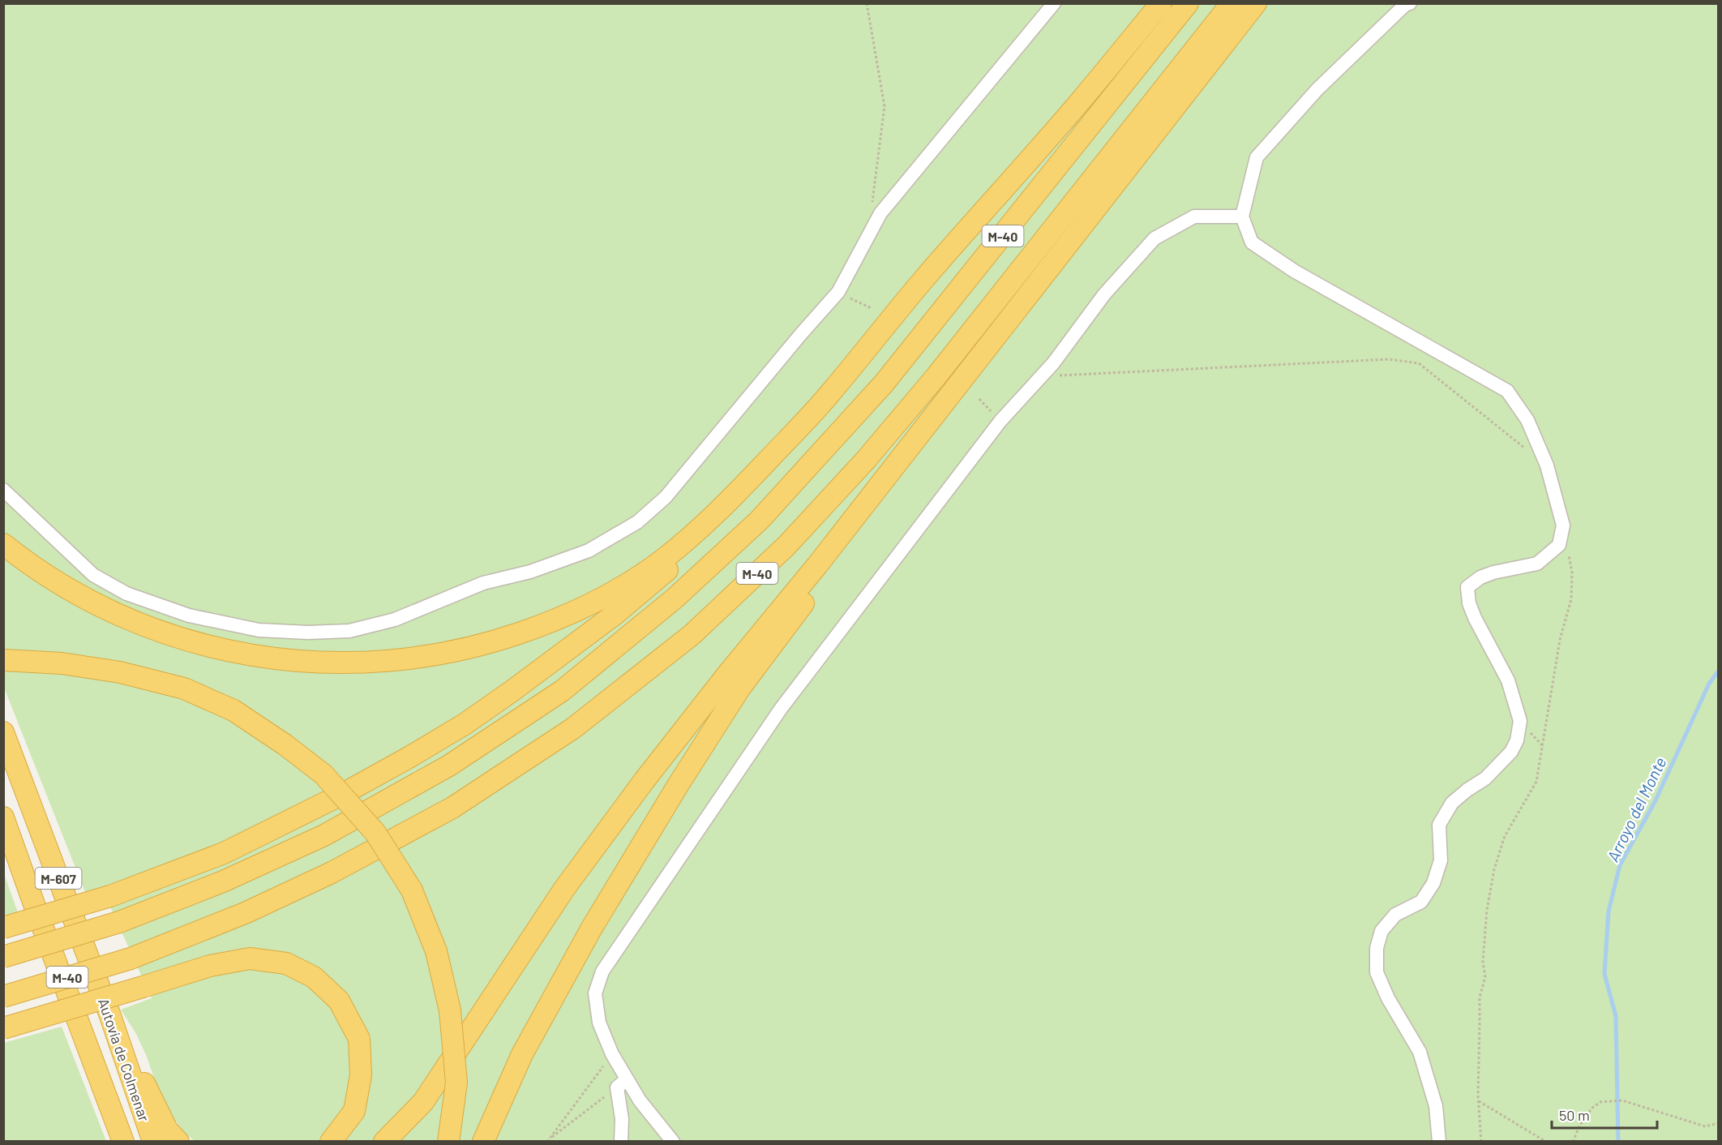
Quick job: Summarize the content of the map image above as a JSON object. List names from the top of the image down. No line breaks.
{"streets":{"highway":["M-40","M-607","Autovía de Colmenar"]},"water":["Arroyo del Monte"],"scale_bar":"50 m"}
